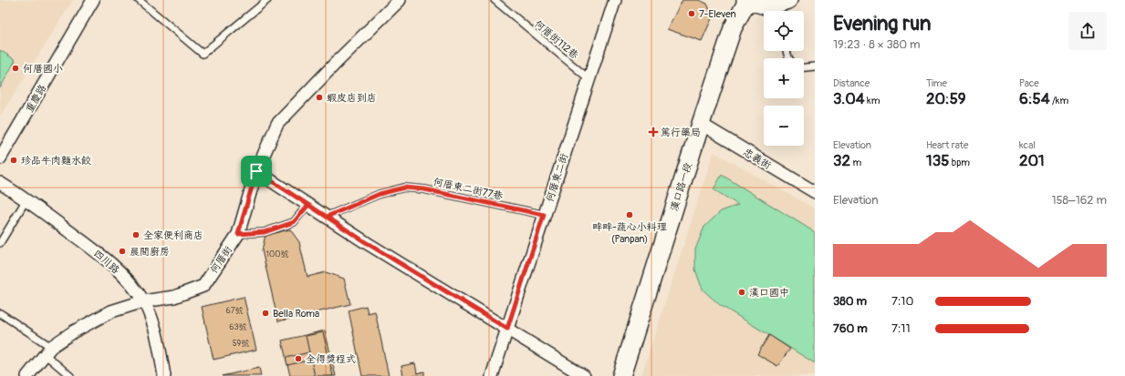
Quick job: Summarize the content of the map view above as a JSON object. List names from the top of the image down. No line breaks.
{"streets":{"street":["重慶路","忠義街","何厝東二街","漢口路一段","何厝街","四川路"],"lane":["何厝街112巷","何厝東二街77巷"]},"crossings":[["何厝街112巷","何厝東二街"],["忠義街","漢口路一段"],["何厝東二街","何厝東二街77巷"],["何厝街","四川路"]],"places":{"other":["7-Eleven","何厝國小","蝦皮店到店","珍品牛肉麵水餃","畔畔-蔬心小料理 (Panpan)","全家便利商店","晨間廚房","漢口國中","Bella Roma","全得獎程式"],"health":["篤行藥局"]},"house_numbers":["100號","67號","63號","59號"],"page":{"heading":["Evening run","19:23 · 8 × 380 m"],"map_buttons":["+","−"],"stats":[["Distance","3.04 km"],["Time","20:59"],["Pace","6:54 /km"],["Elevation","32 m"],["Heart rate","135 bpm"],["kcal","201"]],"chart":["Elevation","158–162 m"],"list":[{"name":"380 m","note":"7:10"},{"name":"760 m","note":"7:11"}]}}
